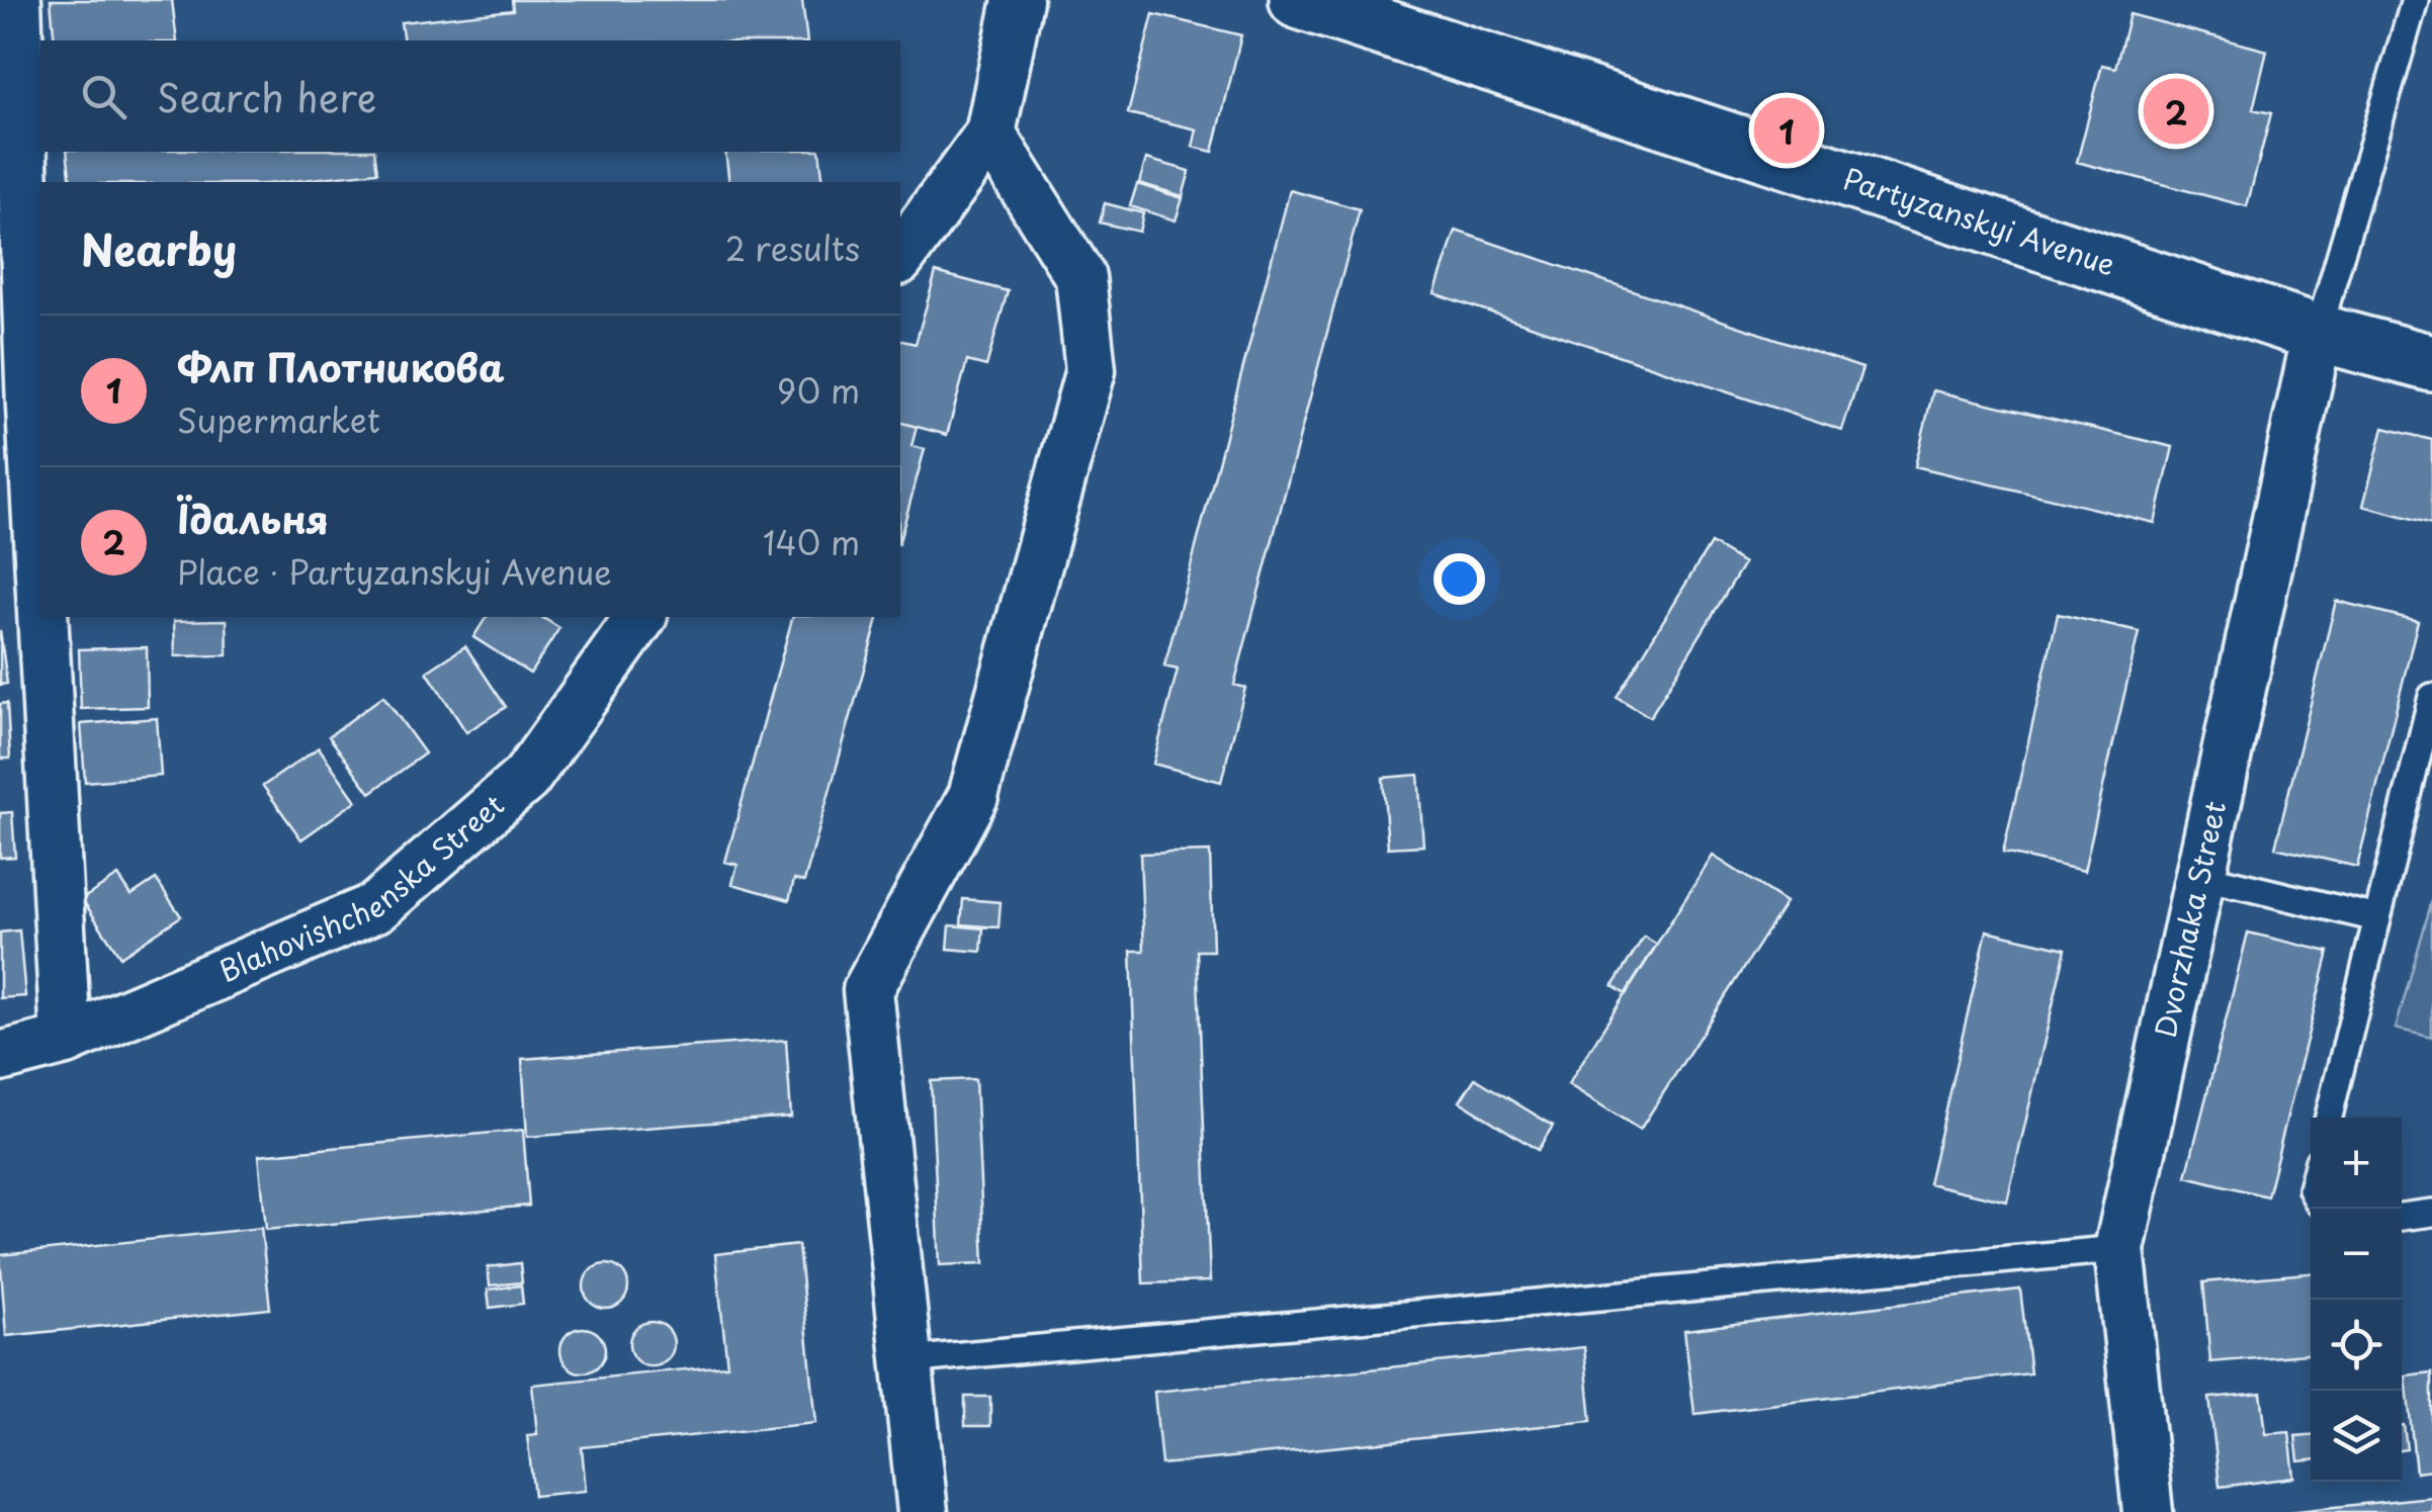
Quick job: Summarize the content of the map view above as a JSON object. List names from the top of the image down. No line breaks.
{"streets":{"street":["Partyzanskyi Avenue","Blahovishchenska Street","Dvorzhaka Street"]},"crossings":[["Partyzanskyi Avenue","Dvorzhaka Street"]],"page":{"search":"Search here","pins":["2","1"],"heading":["Nearby","2 results"],"list":[{"mark":"1","name":"Флп Плотникова","note":"Supermarket","value":"90 m"},{"mark":"2","name":"Їдальня","note":"Place · Partyzanskyi Avenue","value":"140 m"}],"map_buttons":["+","−"]}}
